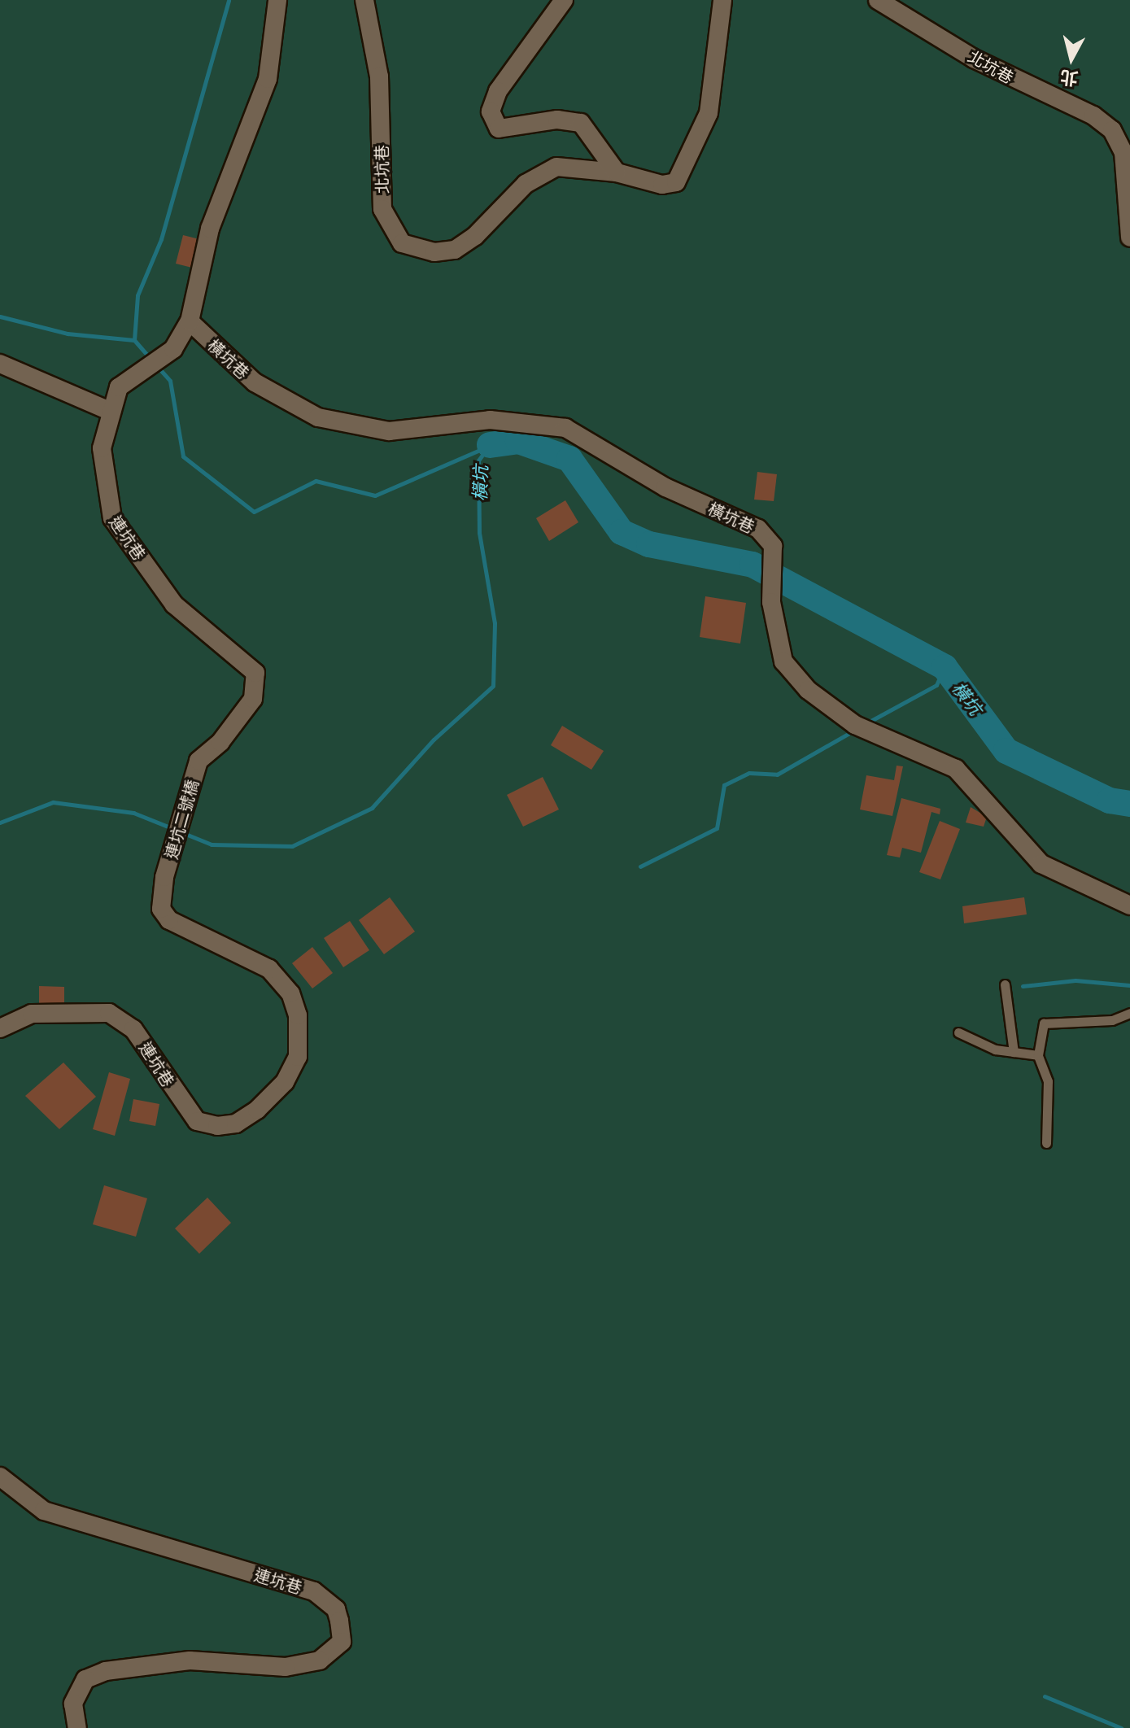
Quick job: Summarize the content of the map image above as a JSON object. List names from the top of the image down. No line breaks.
{"streets":{"street":["北坑巷","橫坑巷","連坑巷","連坑二號橋"]},"crossings":[["橫坑巷","連坑巷"],["連坑巷","連坑二號橋"]],"water":["橫坑"],"north":"bottom"}
